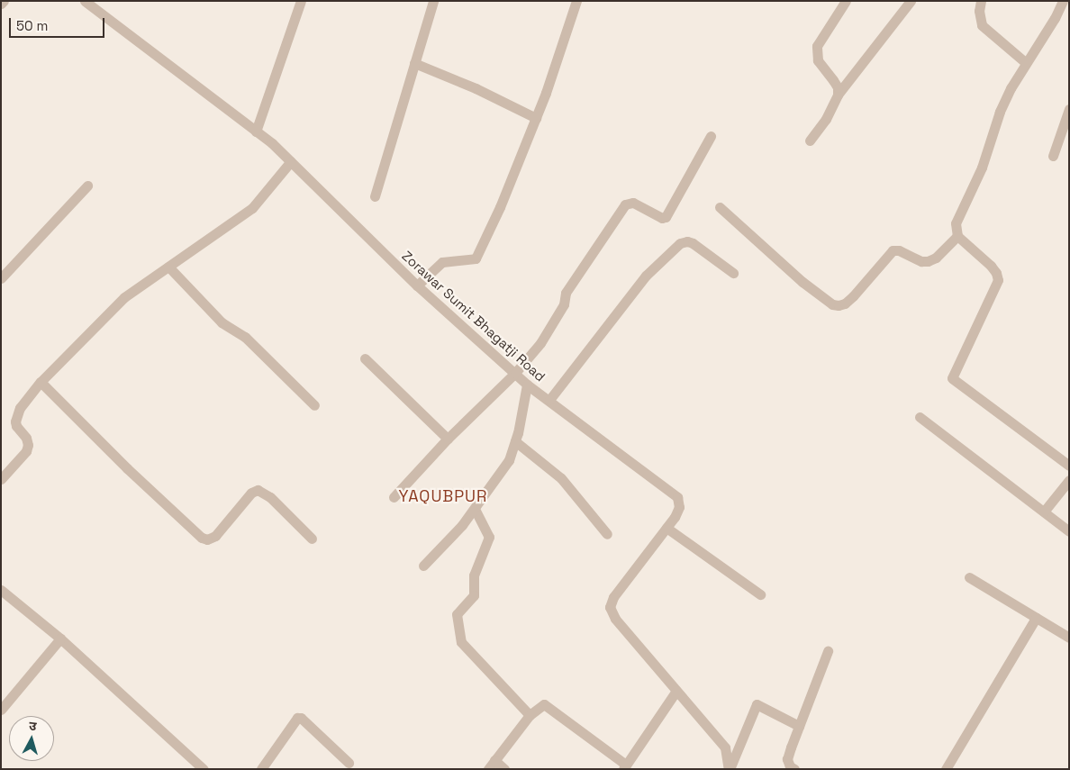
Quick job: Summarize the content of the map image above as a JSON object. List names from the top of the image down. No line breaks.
{"streets":{"street":["Zorawar Sumit Bhagatji Road"]},"districts":["YAQUBPUR"],"scale_bar":"50 m","north":"top"}
